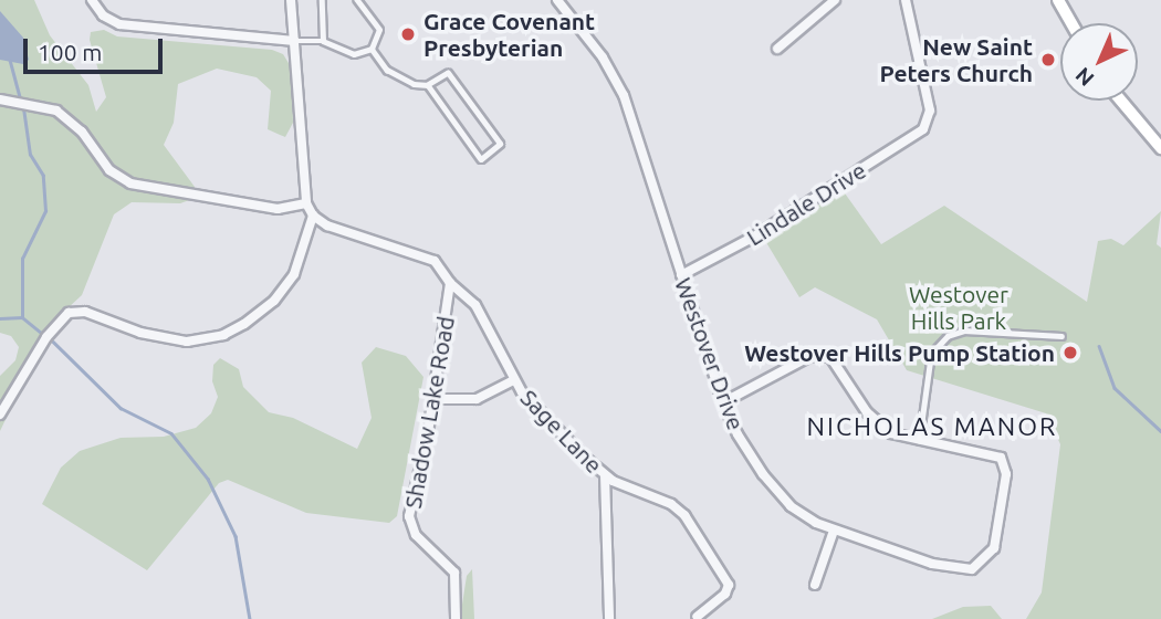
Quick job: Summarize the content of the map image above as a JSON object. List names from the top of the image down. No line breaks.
{"streets":{"street":["Lindale Drive","Westover Drive","Shadow Lake Road","Sage Lane"]},"crossings":[["Lindale Drive","Westover Drive"],["Shadow Lake Road","Sage Lane"]],"districts":["NICHOLAS MANOR"],"parks":["Westover Hills Park"],"places":["Grace Covenant Presbyterian","New Saint Peters Church","Westover Hills Pump Station"],"scale_bar":"100 m","north":"bottom left"}
